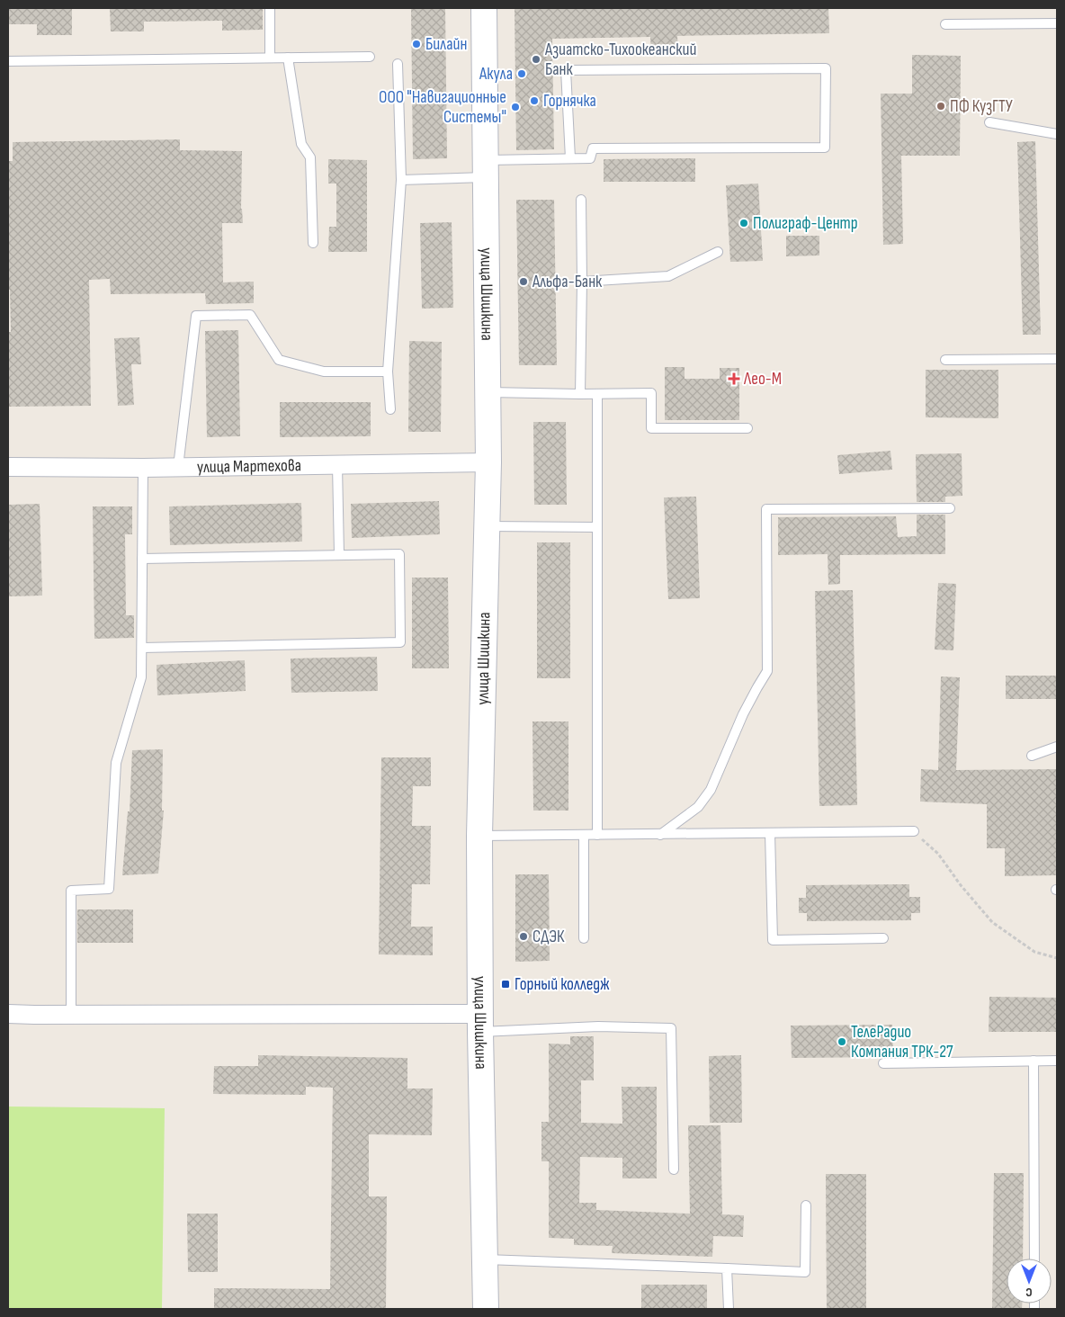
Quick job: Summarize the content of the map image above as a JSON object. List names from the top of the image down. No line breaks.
{"streets":{"main road":["улица Шишкина"],"street":["улица Мартехова"]},"crossings":[["улица Шишкина","улица Мартехова"]],"places":{"other":["Билайн","Азиатско-Тихоокеанский Банк","Акула","Горнячка","ПФ КузГТУ","ООО \"Навигационные Системы\"","Полиграф-Центр","Альфа-Банк","СДЭК","ТелеРадио Компания ТРК-27"],"health":["Лео-М"],"transit":["Горный колледж"]},"north":"bottom"}
